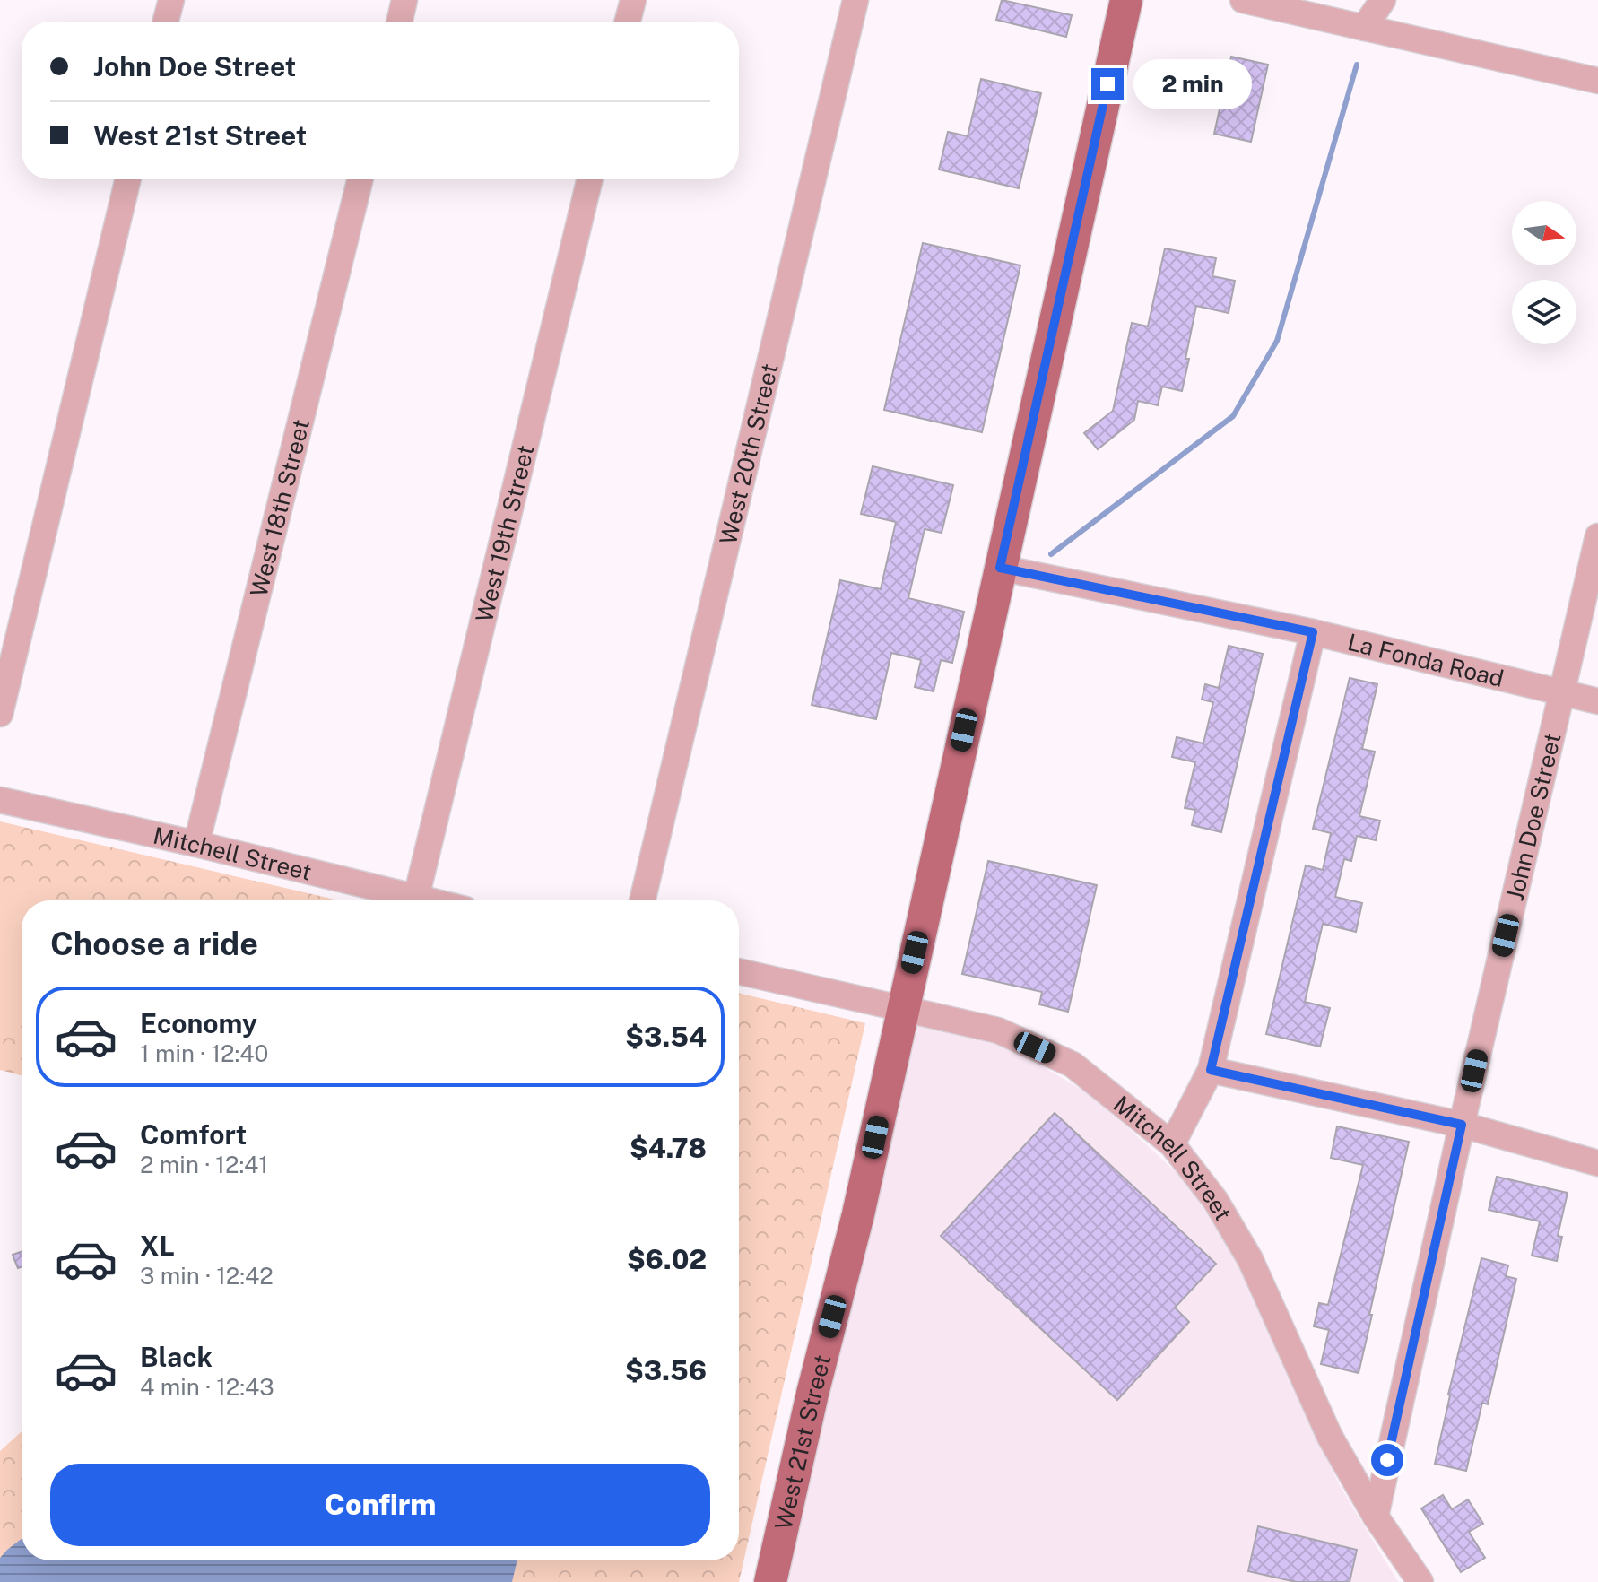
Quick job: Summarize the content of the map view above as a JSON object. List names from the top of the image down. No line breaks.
{"streets":{"main road":["West 21st Street"],"street":["West 20th Street","West 18th Street","West 19th Street","La Fonda Road","John Doe Street","Mitchell Street"]},"crossings":[["West 18th Street","Mitchell Street"],["West 19th Street","Mitchell Street"],["La Fonda Road","John Doe Street"],["La Fonda Road","West 21st Street"],["John Doe Street","Mitchell Street"],["Mitchell Street","West 21st Street"]],"north":"right","page":{"banner":["John Doe Street","West 21st Street"],"bubble":"2 min","heading":"Choose a ride","list":[{"name":"Economy","note":"1 min · 12:40","value":"$3.54"},{"name":"Comfort","note":"2 min · 12:41","value":"$4.78"},{"name":"XL","note":"3 min · 12:42","value":"$6.02"},{"name":"Black","note":"4 min · 12:43","value":"$3.56"}],"buttons":"Confirm"}}
